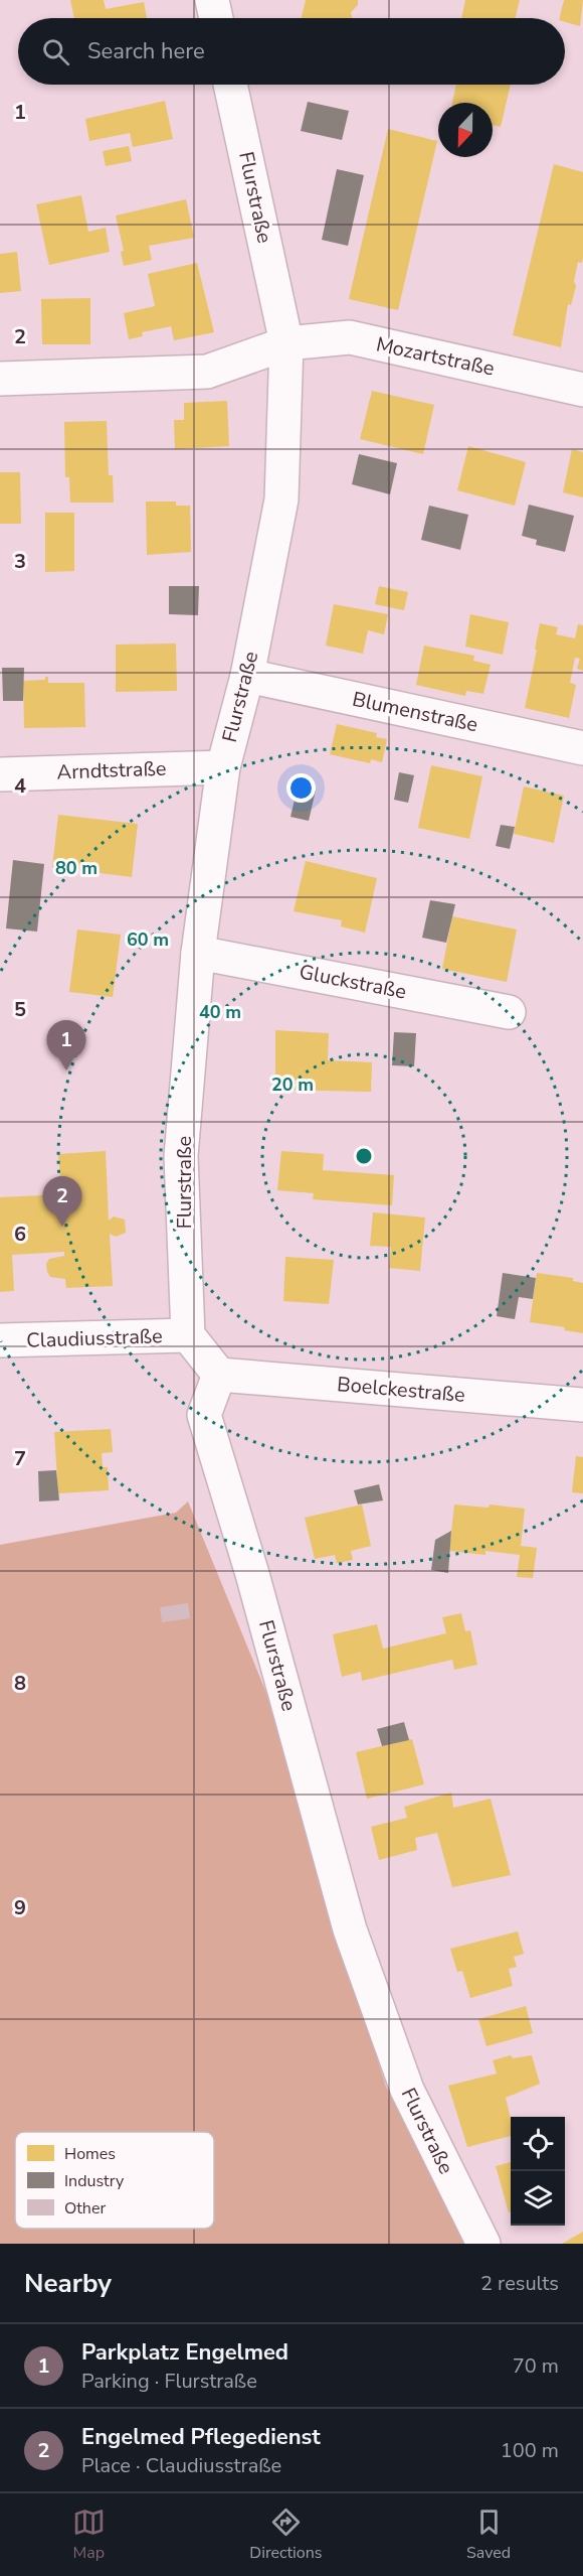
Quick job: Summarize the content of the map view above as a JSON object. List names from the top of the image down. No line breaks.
{"streets":{"street":["Flurstraße","Mozartstraße","Blumenstraße","Arndtstraße","Gluckstraße","Claudiusstraße","Boelckestraße"]},"crossings":[["Flurstraße","Mozartstraße"],["Flurstraße","Blumenstraße"],["Flurstraße","Arndtstraße"],["Flurstraße","Gluckstraße"],["Flurstraße","Claudiusstraße"],["Flurstraße","Boelckestraße"]],"legend":["Homes","Industry","Other"],"north":"bottom","page":{"search":"Search here","pins":["1","2"],"heading":["Nearby","2 results"],"list":[{"mark":"1","name":"Parkplatz Engelmed","note":"Parking · Flurstraße","value":"70 m"},{"mark":"2","name":"Engelmed Pflegedienst","note":"Place · Claudiusstraße","value":"100 m"}],"nav":["Map","Directions","Saved"]},"grid":{"rows":["1","2","3","4","5","6","7","8","9"]},"rings":["80 m","60 m","40 m","20 m"]}
